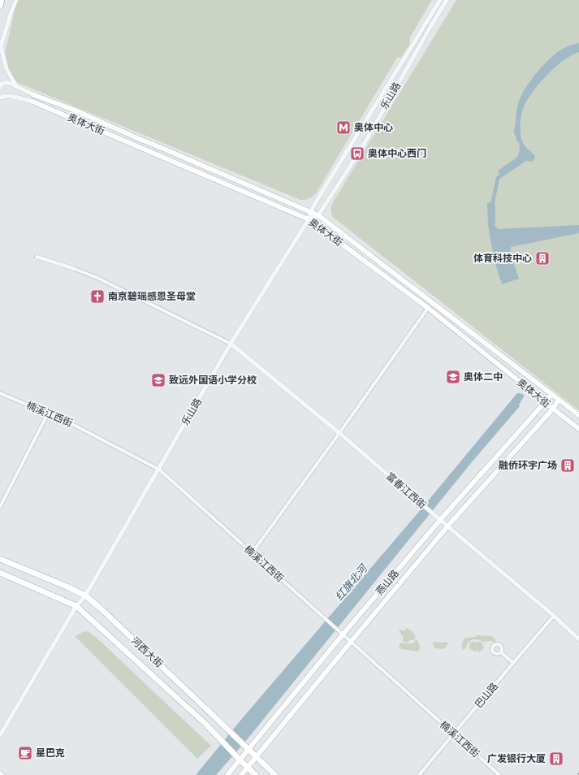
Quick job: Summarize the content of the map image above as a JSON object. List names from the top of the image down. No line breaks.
{"streets":{"main road":["奥体大街","燕山路","河西大街"],"street":["乐山路","楠溪江西街","富春江西街","巴山路"]},"crossings":[["乐山路","奥体大街"],["乐山路","楠溪江西街"],["乐山路","富春江西街"],["乐山路","河西大街"],["奥体大街","燕山路"],["楠溪江西街","燕山路"],["楠溪江西街","巴山路"],["富春江西街","燕山路"],["富春江西街","巴山路"],["燕山路","河西大街"]],"water":["红旗北河"],"places":{"metro station":["奥体中心"],"bus stop":["奥体中心西门"],"building":["体育科技中心","融侨环宇广场","广发银行大厦"],"church":["南京碧瑶感恩圣母堂"],"school or university":["奥体二中","致远外国语小学分校"],"cafe":["星巴克"]}}
